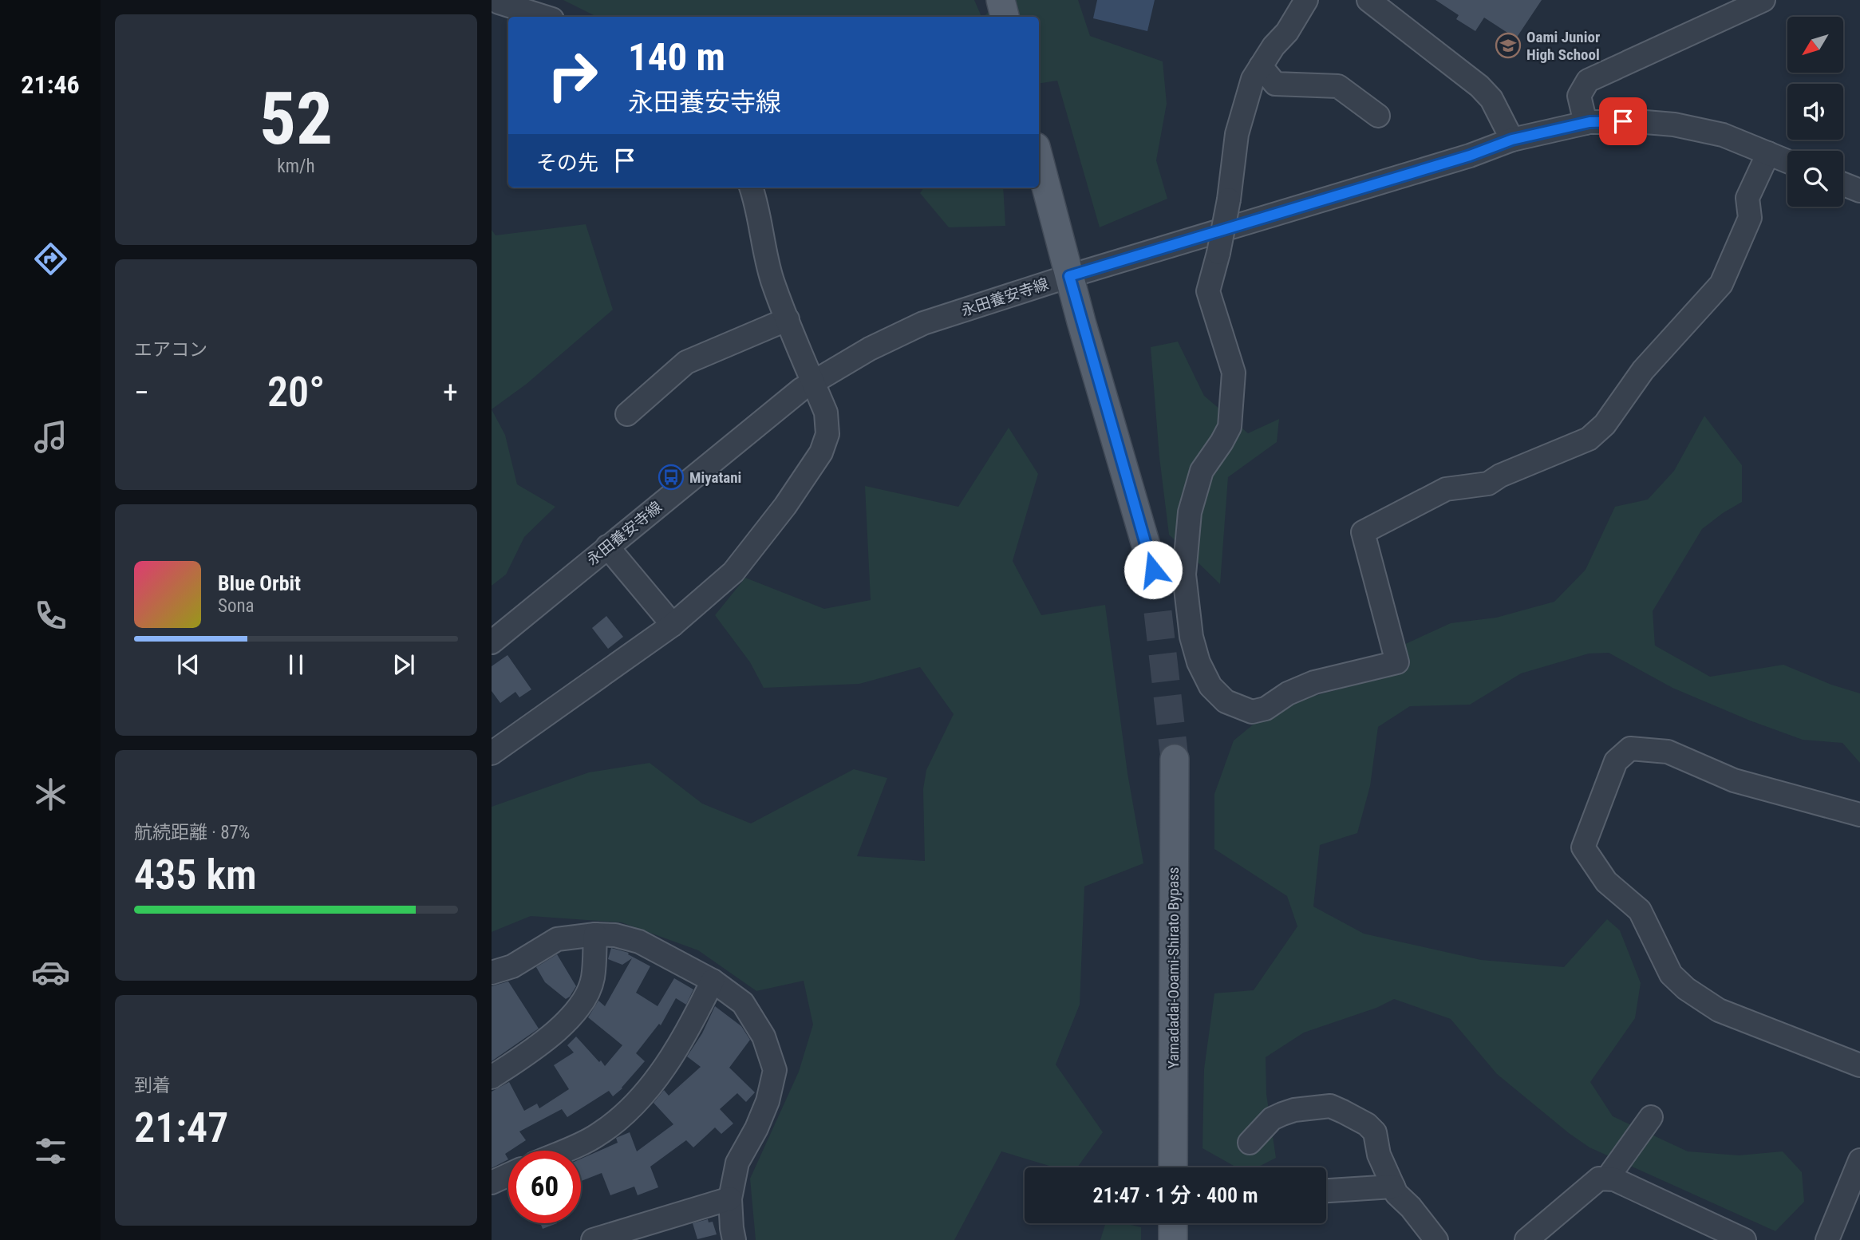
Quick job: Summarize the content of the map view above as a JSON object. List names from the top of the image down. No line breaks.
{"streets":{"main road":["Yamadadai-Ooami-Shirato Bypass"],"street":["永田養安寺線"]},"places":{"school or university":["Oami Junior High School"],"bus stop":["Miyatani"]},"north":"bottom left","page":{"tabs":"21:46","tile":[["52","km/h"],"エアコン",["航続距離 · 87%","435 km"],["到着","21:47"]],"turn":["140 m","永田養安寺線"],"then":"その先","heat":["−","20°","+"],"song":["Blue Orbit","Sona"],"limit":"60","trip":"21:47 · 1 分 · 400 m"}}
